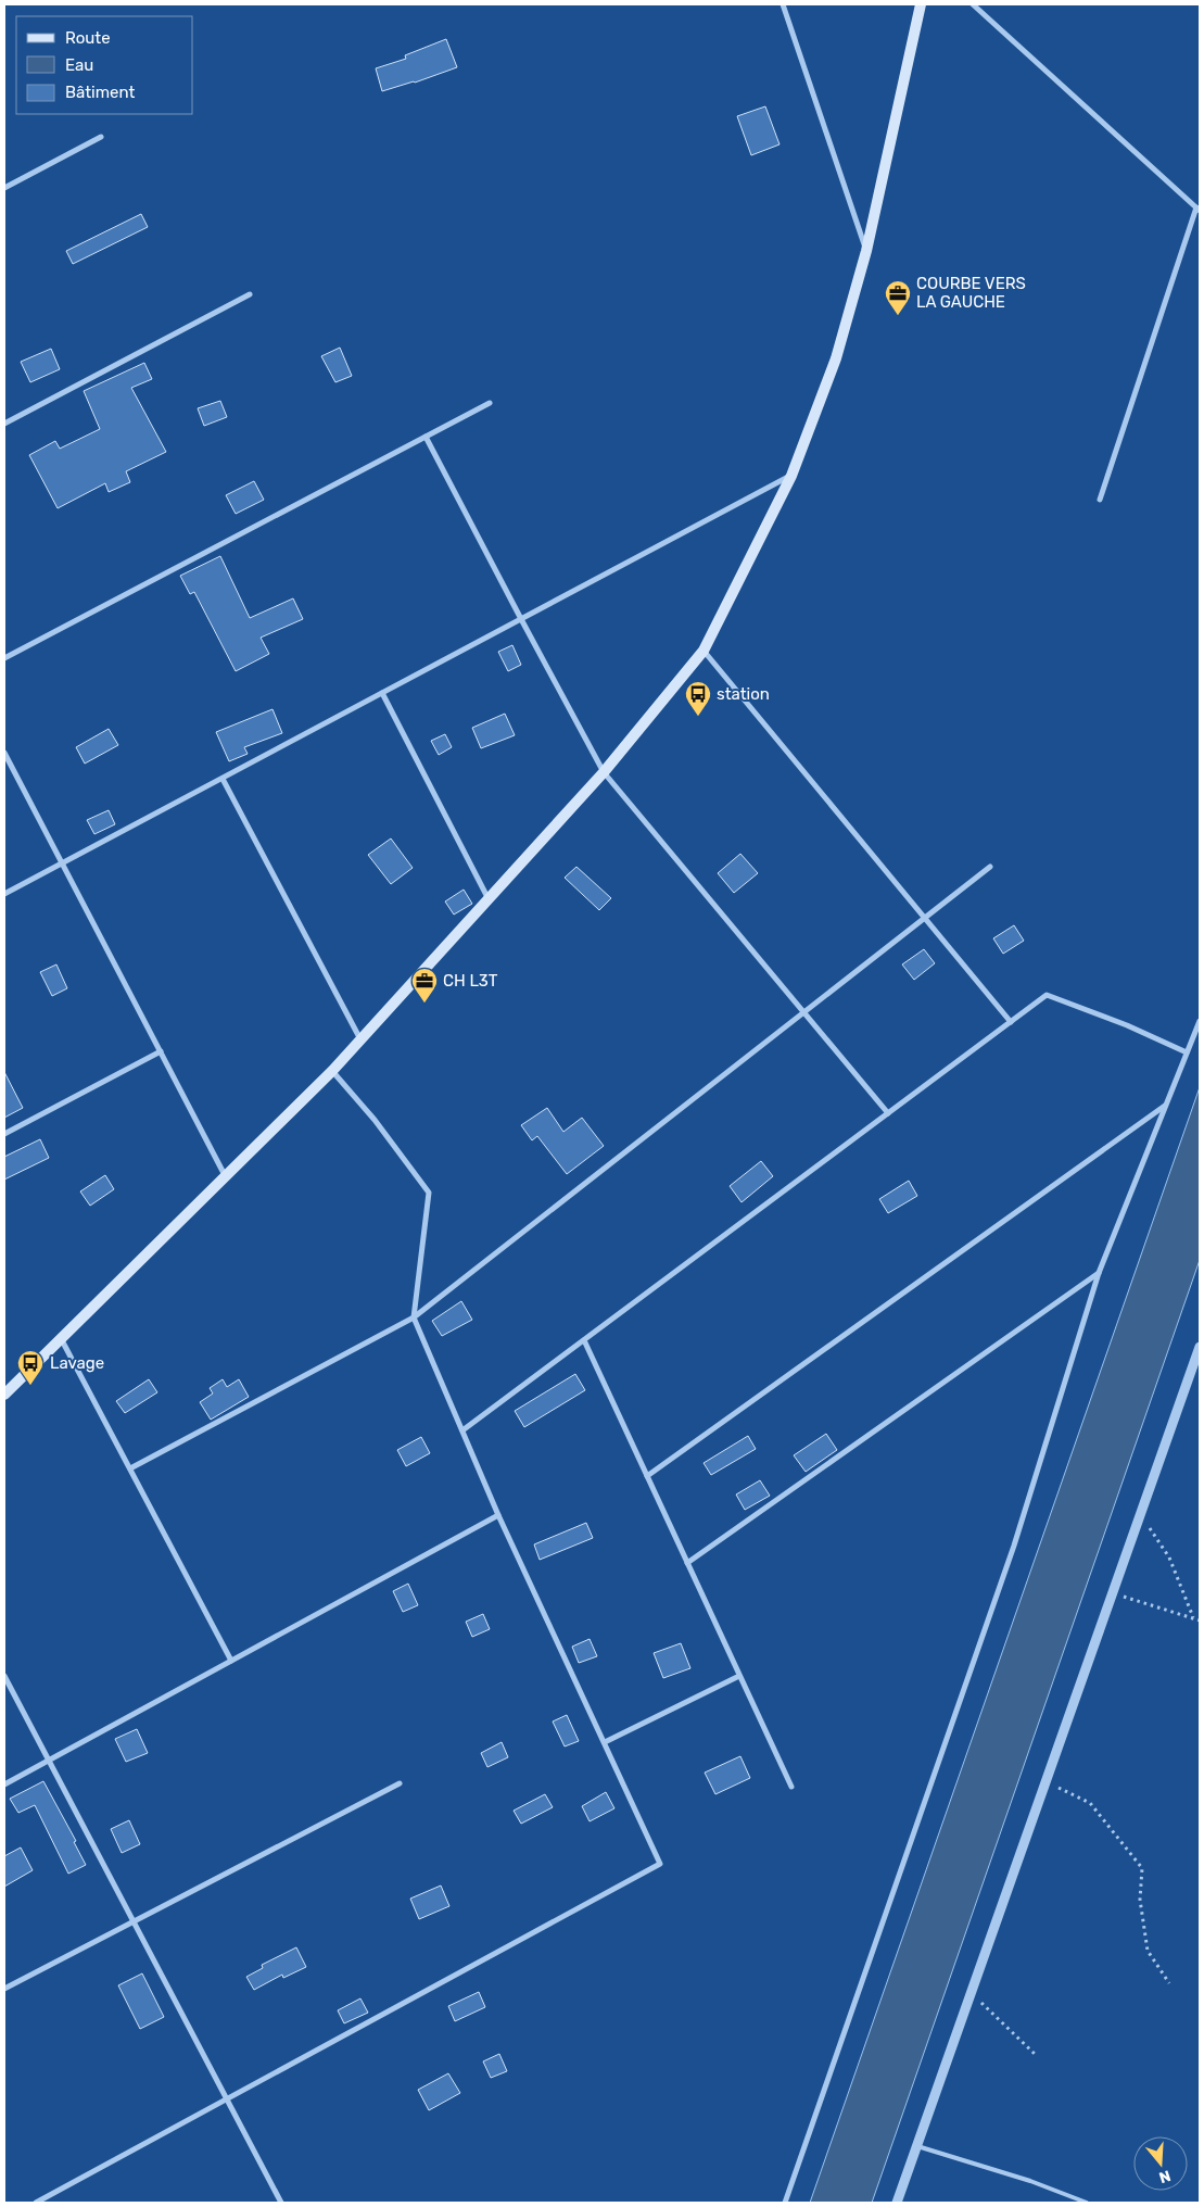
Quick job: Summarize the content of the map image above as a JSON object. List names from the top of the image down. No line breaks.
{"places":{"office":["COURBE VERS LA GAUCHE","CH L3T"],"bus stop":["station","Lavage"]},"legend":["Route","Eau","Bâtiment"],"north":"bottom"}
